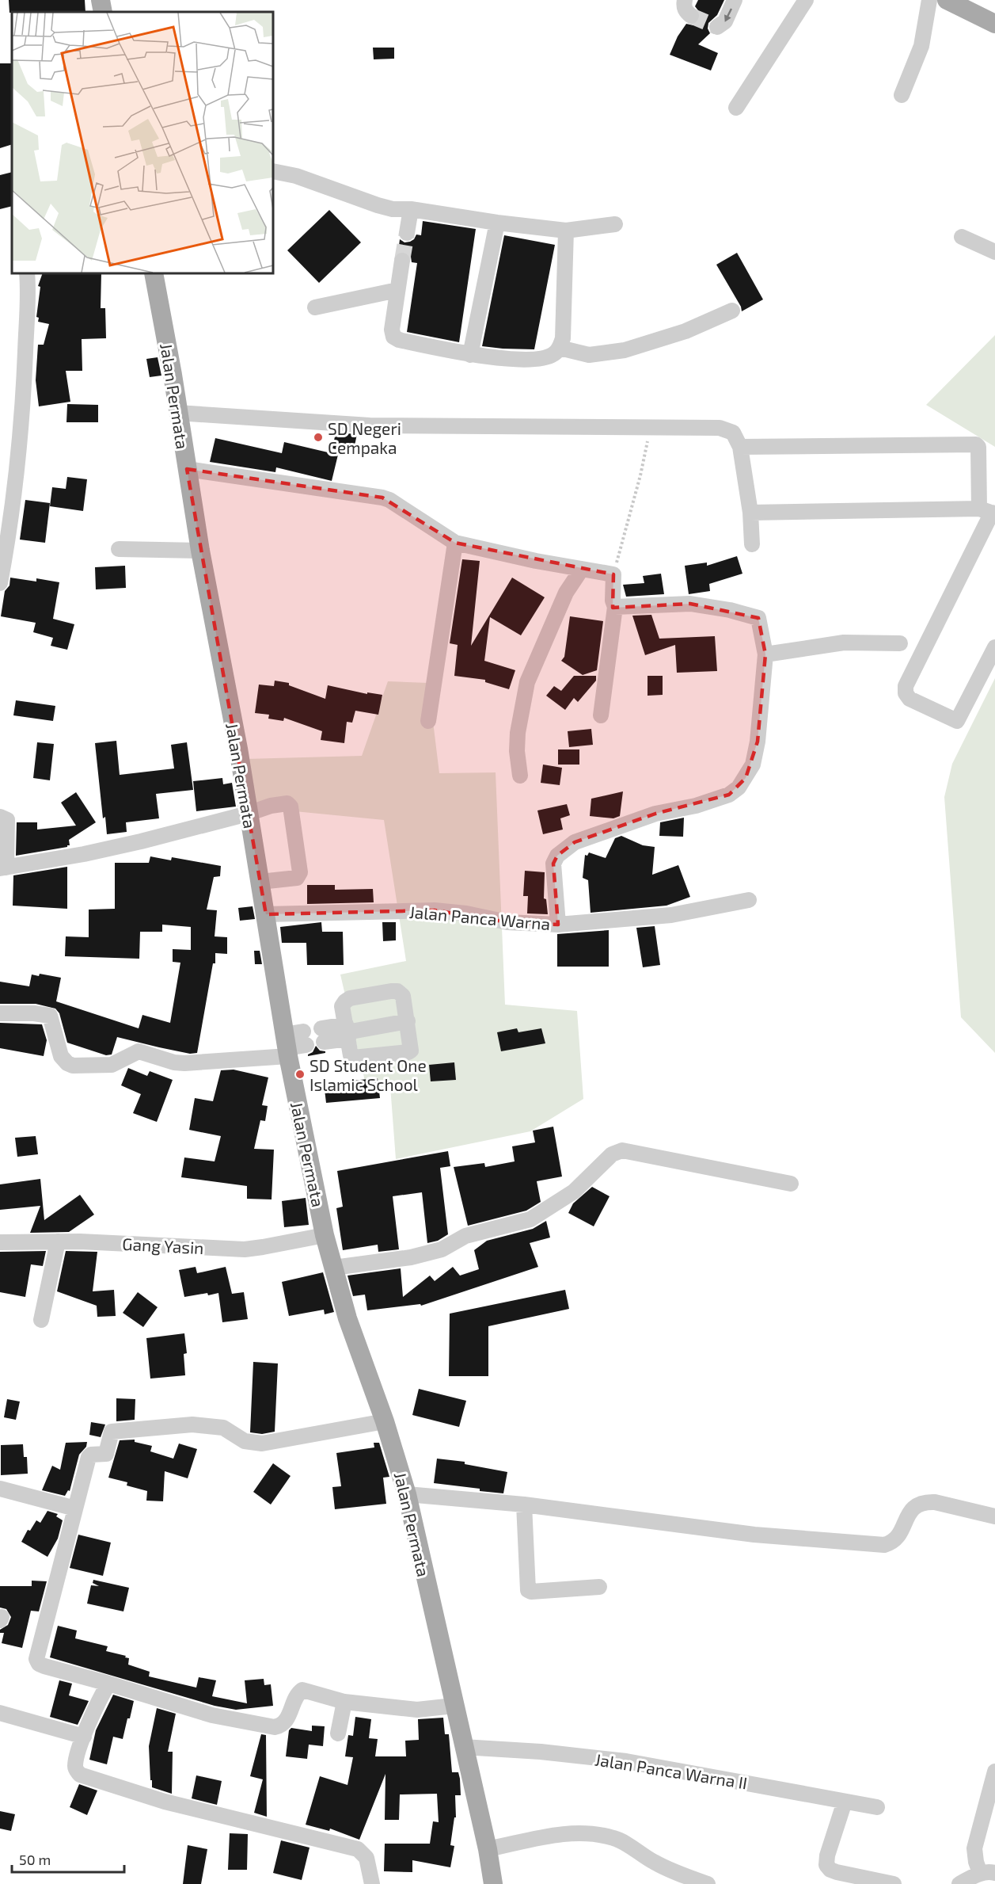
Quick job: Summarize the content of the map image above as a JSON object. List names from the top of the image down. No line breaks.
{"streets":{"main road":["Jalan Permata"],"street":["Jalan Panca Warna","Gang Yasin","Jalan Panca Warna II"]},"crossings":[["Jalan Permata","Jalan Panca Warna"],["Jalan Permata","Gang Yasin"],["Jalan Permata","Jalan Panca Warna II"]],"places":["SD Negeri Cempaka","SD Student One Islamic School"],"scale_bar":"50 m"}
